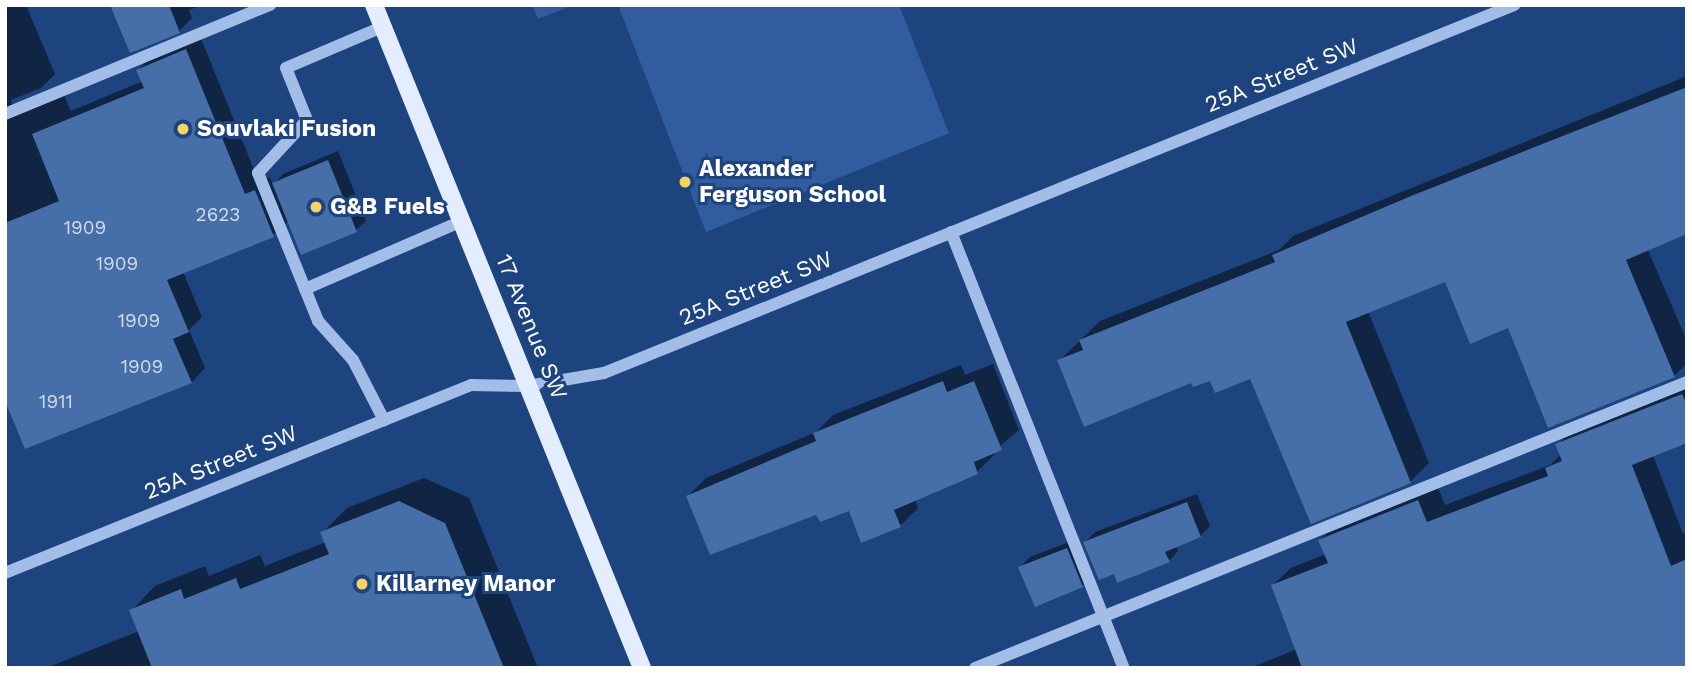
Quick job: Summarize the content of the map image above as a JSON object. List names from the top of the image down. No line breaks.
{"streets":{"main road":["17 Avenue SW"],"street":["25A Street SW"]},"crossings":[["25A Street SW","17 Avenue SW"]],"places":["Souvlaki Fusion","Alexander Ferguson School","G&B Fuels","Killarney Manor"],"house_numbers":["2623","1909","1909","1909","1909","1911"]}
